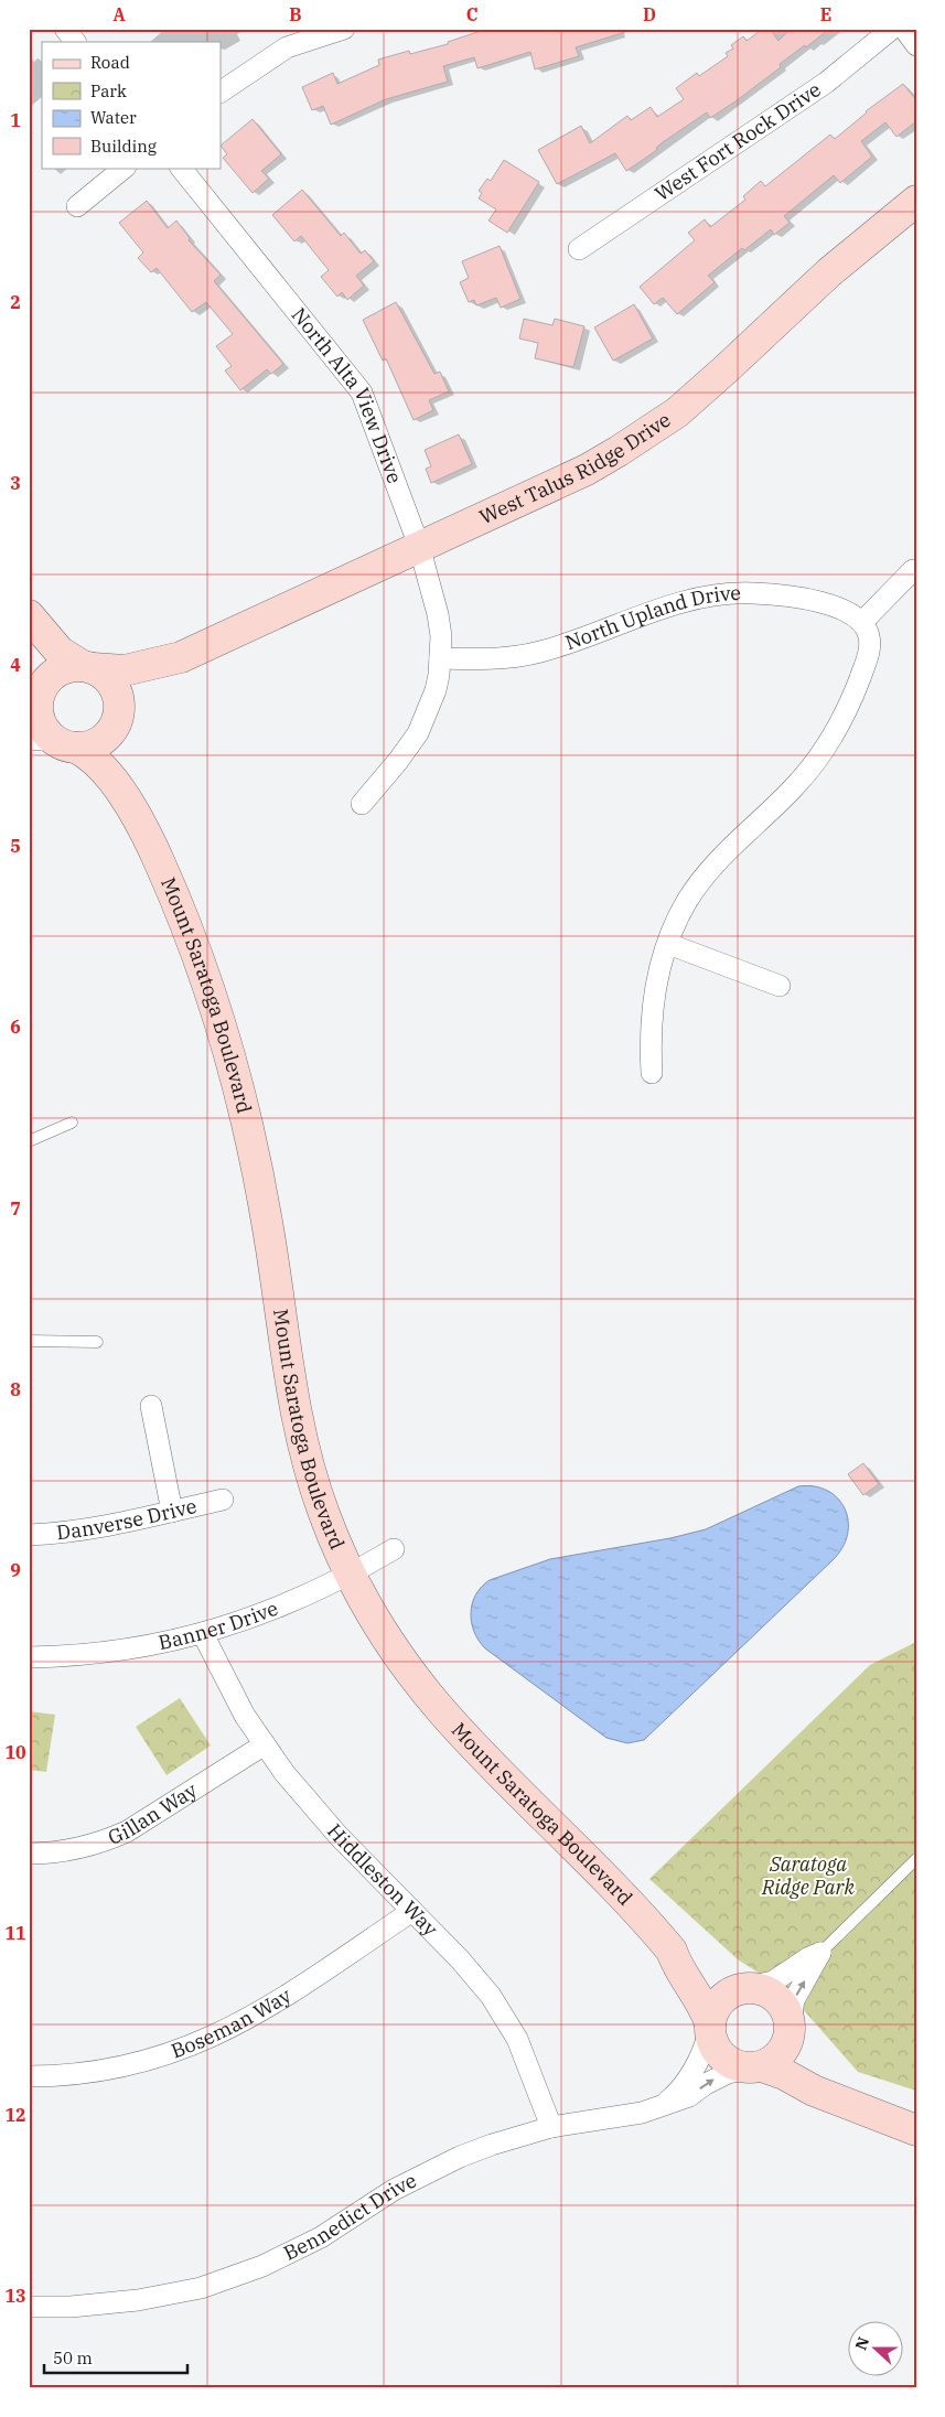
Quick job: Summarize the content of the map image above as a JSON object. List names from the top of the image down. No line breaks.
{"streets":{"street":["West Fort Rock Drive","North Alta View Drive","West Talus Ridge Drive","North Upland Drive","Mount Saratoga Boulevard","Danverse Drive","Banner Drive","Gillan Way","Hiddleston Way","Boseman Way","Bennedict Drive"]},"crossings":[["North Alta View Drive","West Talus Ridge Drive"],["North Alta View Drive","North Upland Drive"],["West Talus Ridge Drive","Mount Saratoga Boulevard"],["Mount Saratoga Boulevard","Banner Drive"],["Mount Saratoga Boulevard","Bennedict Drive"],["Banner Drive","Hiddleston Way"],["Gillan Way","Hiddleston Way"],["Hiddleston Way","Boseman Way"],["Hiddleston Way","Bennedict Drive"]],"parks":["Saratoga Ridge Park"],"legend":["Road","Park","Water","Building"],"scale_bar":"50 m","north":"left","grid":{"columns":["A","B","C","D","E"],"rows":["1","2","3","4","5","6","7","8","9","10","11","12","13"]}}
